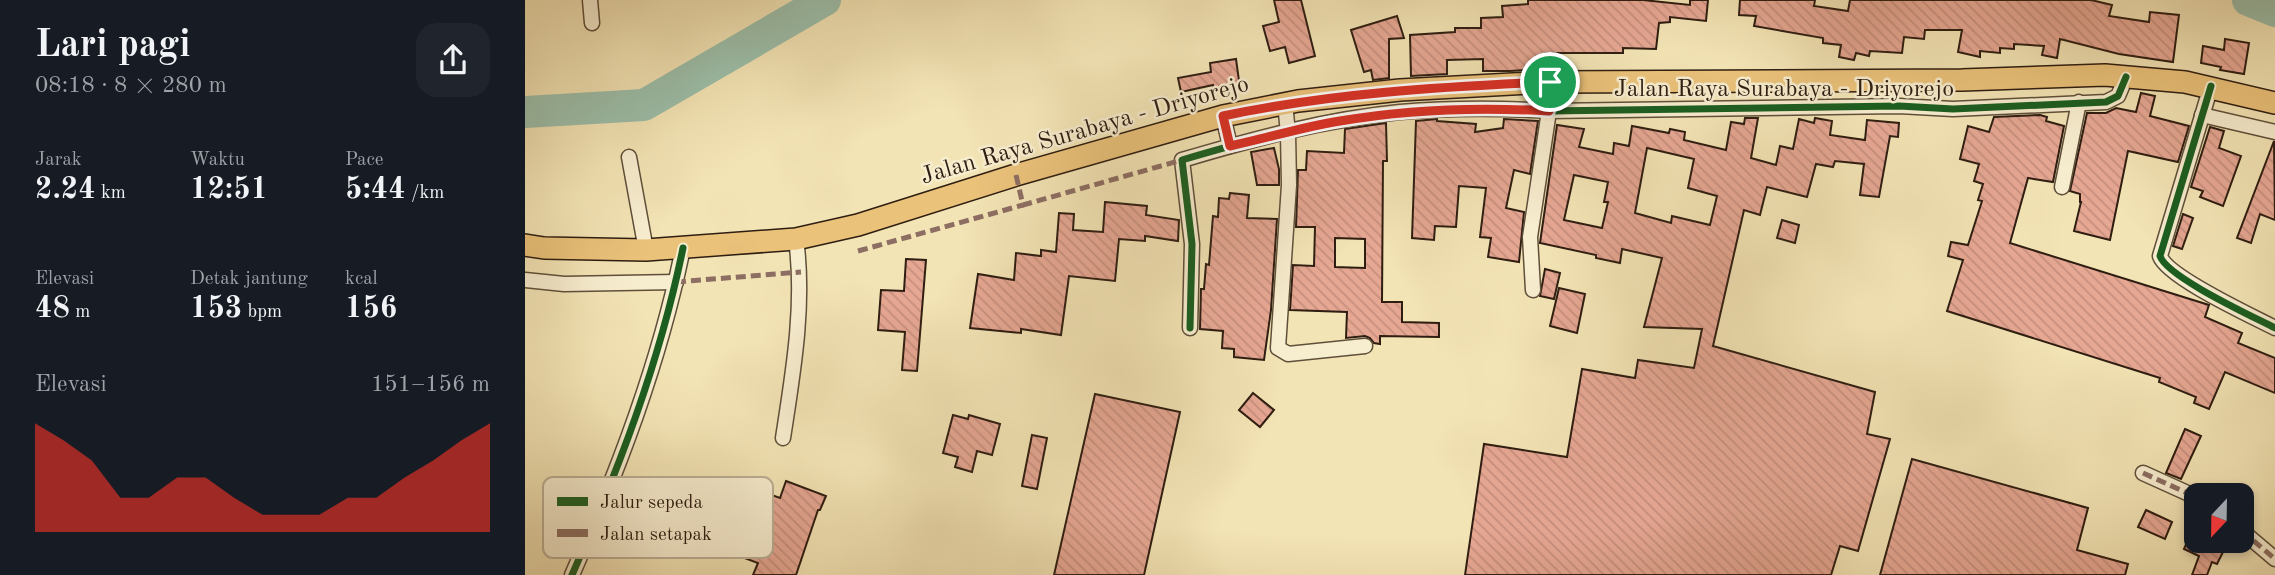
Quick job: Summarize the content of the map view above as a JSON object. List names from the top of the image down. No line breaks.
{"streets":{"main road":["Jalan Raya Surabaya - Driyorejo"]},"legend":["Jalur sepeda","Jalan setapak"],"north":"bottom","page":{"heading":["Lari pagi","08:18 · 8 × 280 m"],"stats":[["Jarak","2.24 km"],["Waktu","12:51"],["Pace","5:44 /km"],["Elevasi","48 m"],["Detak jantung","153 bpm"],["kcal","156"]],"chart":["Elevasi","151–156 m"]}}
